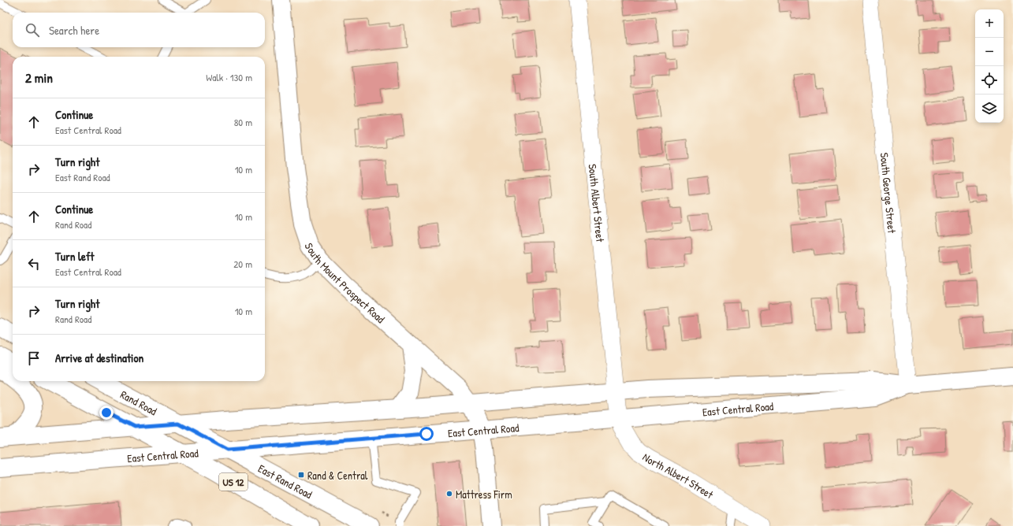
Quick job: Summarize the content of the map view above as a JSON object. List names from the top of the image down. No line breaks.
{"streets":{"main road":["South Mount Prospect Road","Rand Road","East Central Road","East Rand Road","US 12"],"street":["South George Street","South Albert Street","North Albert Street"]},"crossings":[["South George Street","East Central Road"],["South Albert Street","East Central Road"],["South Albert Street","North Albert Street"],["South Mount Prospect Road","East Central Road"],["Rand Road","East Central Road"],["Rand Road","East Rand Road"],["East Central Road","North Albert Street"],["East Central Road","East Rand Road"],["East Central Road","US 12"]],"places":{"transit":["Rand & Central"],"other":["Mattress Firm"]},"page":{"map_buttons":["+","−"],"search":"Search here","heading":["2 min","Walk · 130 m"],"list":[["Continue","East Central Road","80 m"],["Turn right","East Rand Road","10 m"],["Continue","Rand Road","10 m"],["Turn left","East Central Road","20 m"],["Turn right","Rand Road","10 m"],"Arrive at destination"]}}
